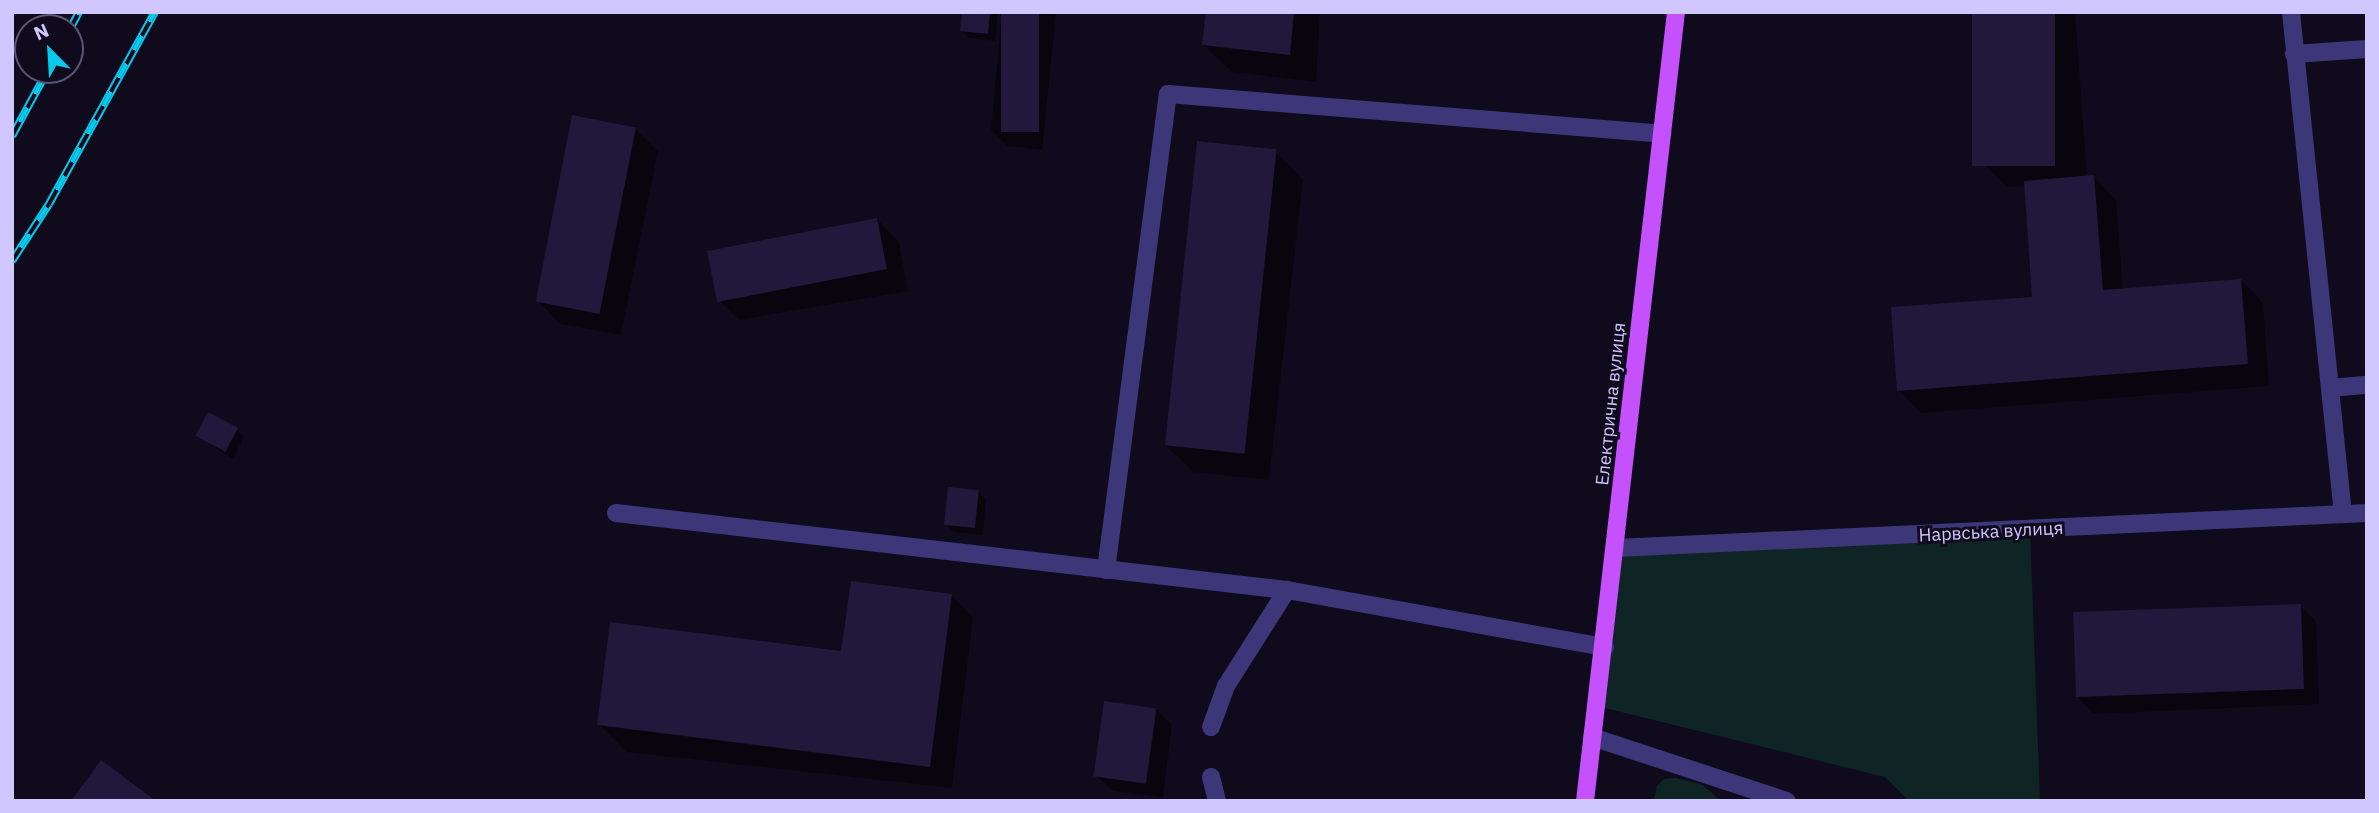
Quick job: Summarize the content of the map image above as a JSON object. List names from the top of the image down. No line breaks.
{"streets":{"main road":["Електрична вулиця"],"street":["Нарвська вулиця"]},"crossings":[["Електрична вулиця","Нарвська вулиця"]],"north":"top left"}
